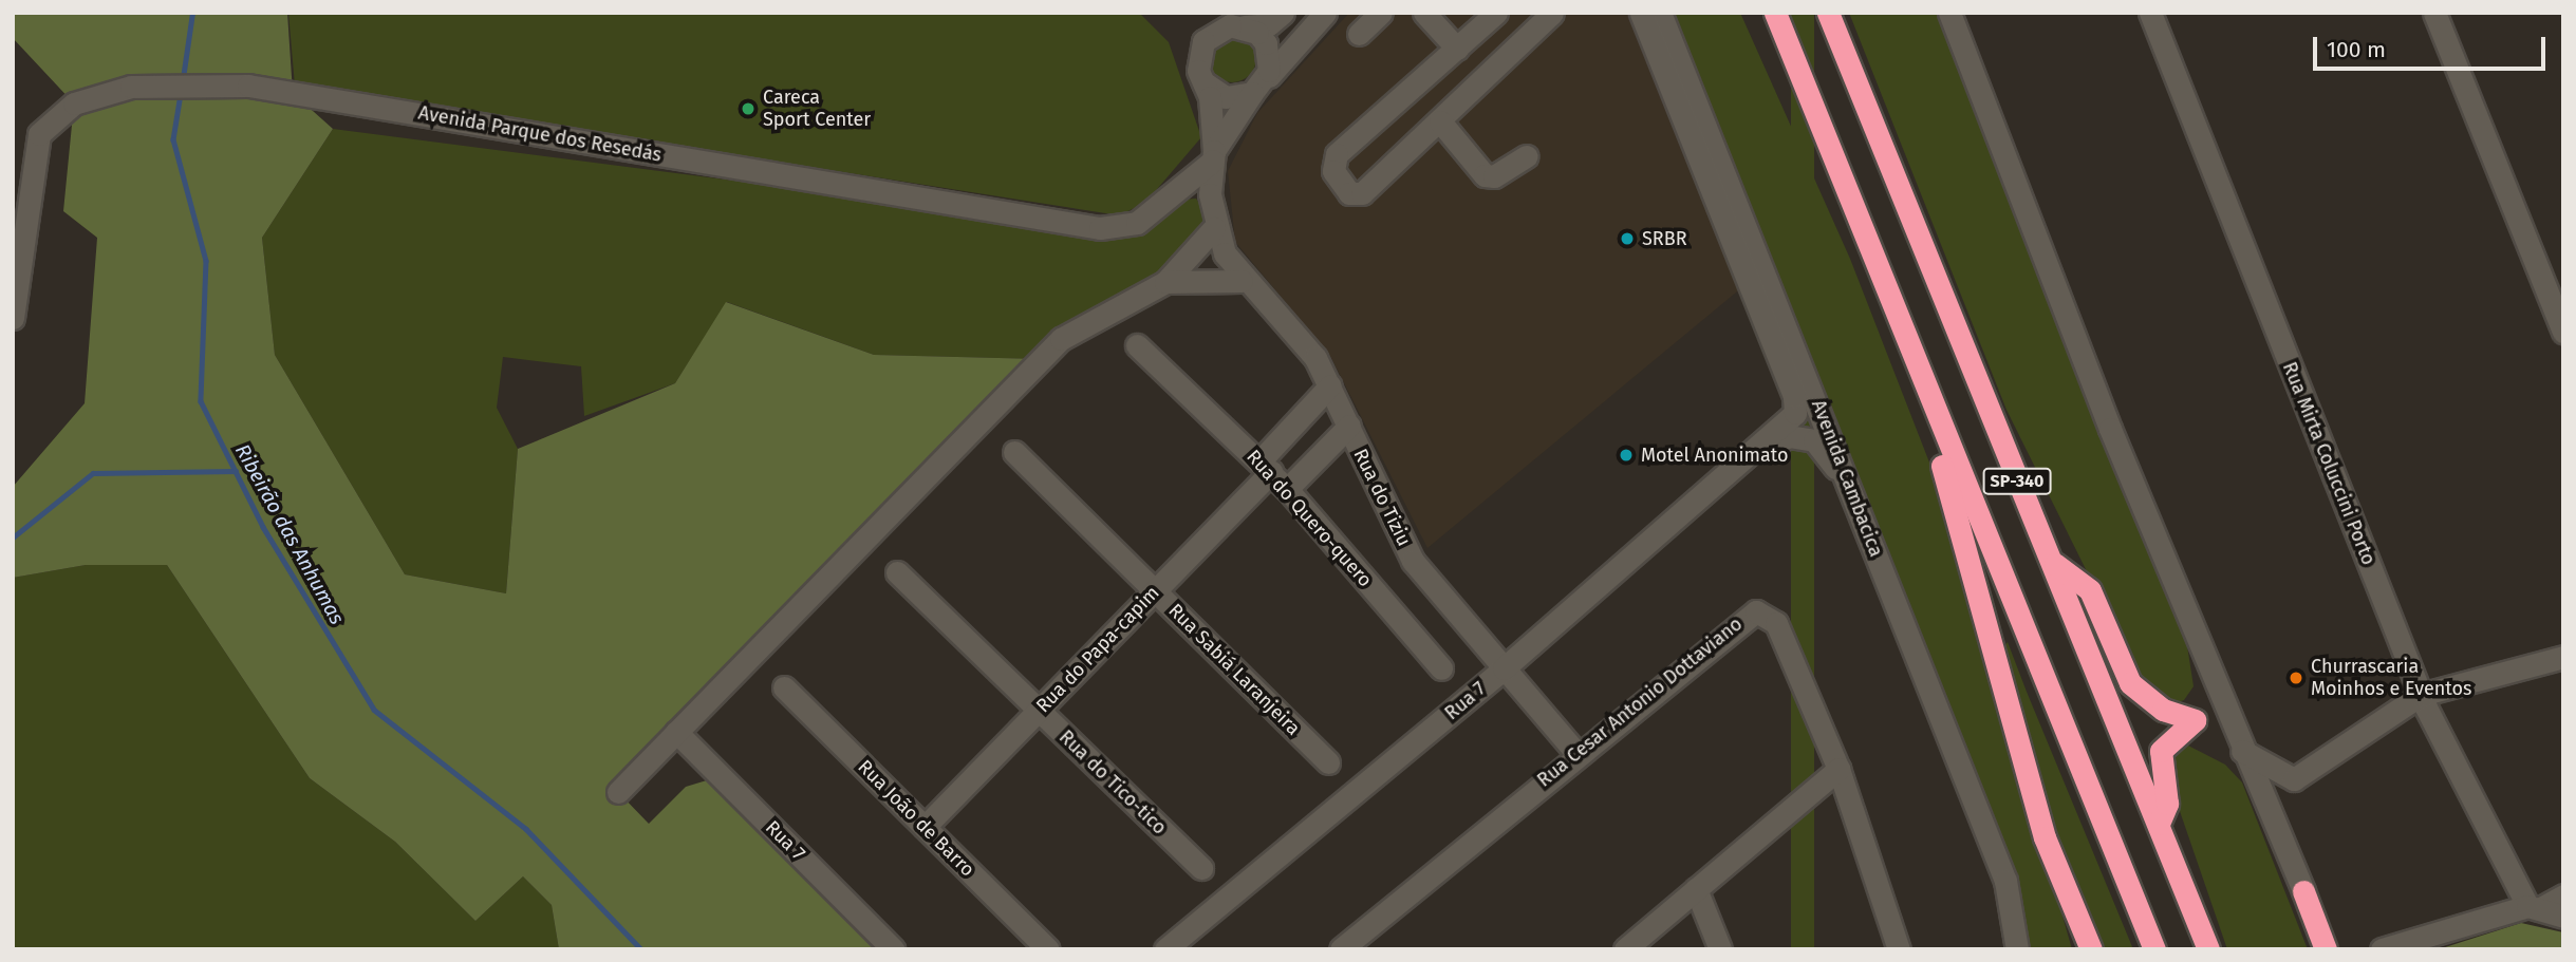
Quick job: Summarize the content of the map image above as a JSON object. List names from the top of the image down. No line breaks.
{"streets":{"highway":["SP-340"],"street":["Avenida Parque dos Resedás","Rua Mirta Coluccini Porto","Avenida Cambacica","Rua do Tiziu","Rua do Quero-quero","Rua do Papa-capim","Rua Sabiá Laranjeira","Rua 7","Rua Cesar Antonio Dottaviano","Rua do Tico-tico","Rua João de Barro"]},"crossings":[["Avenida Parque dos Resedás","Rua do Tiziu"],["Avenida Cambacica","Rua 7"],["Rua do Tiziu","Rua do Papa-capim"],["Rua do Tiziu","Rua 7"],["Rua do Tiziu","Rua Cesar Antonio Dottaviano"],["Rua do Quero-quero","Rua do Papa-capim"],["Rua do Papa-capim","Rua Sabiá Laranjeira"],["Rua do Papa-capim","Rua do Tico-tico"],["Rua do Papa-capim","Rua João de Barro"]],"water":["Ribeirão das Anhumas"],"places":["Careca Sport Center","SRBR","Motel Anonimato","Churrascaria Moinhos e Eventos"],"scale_bar":"100 m"}
